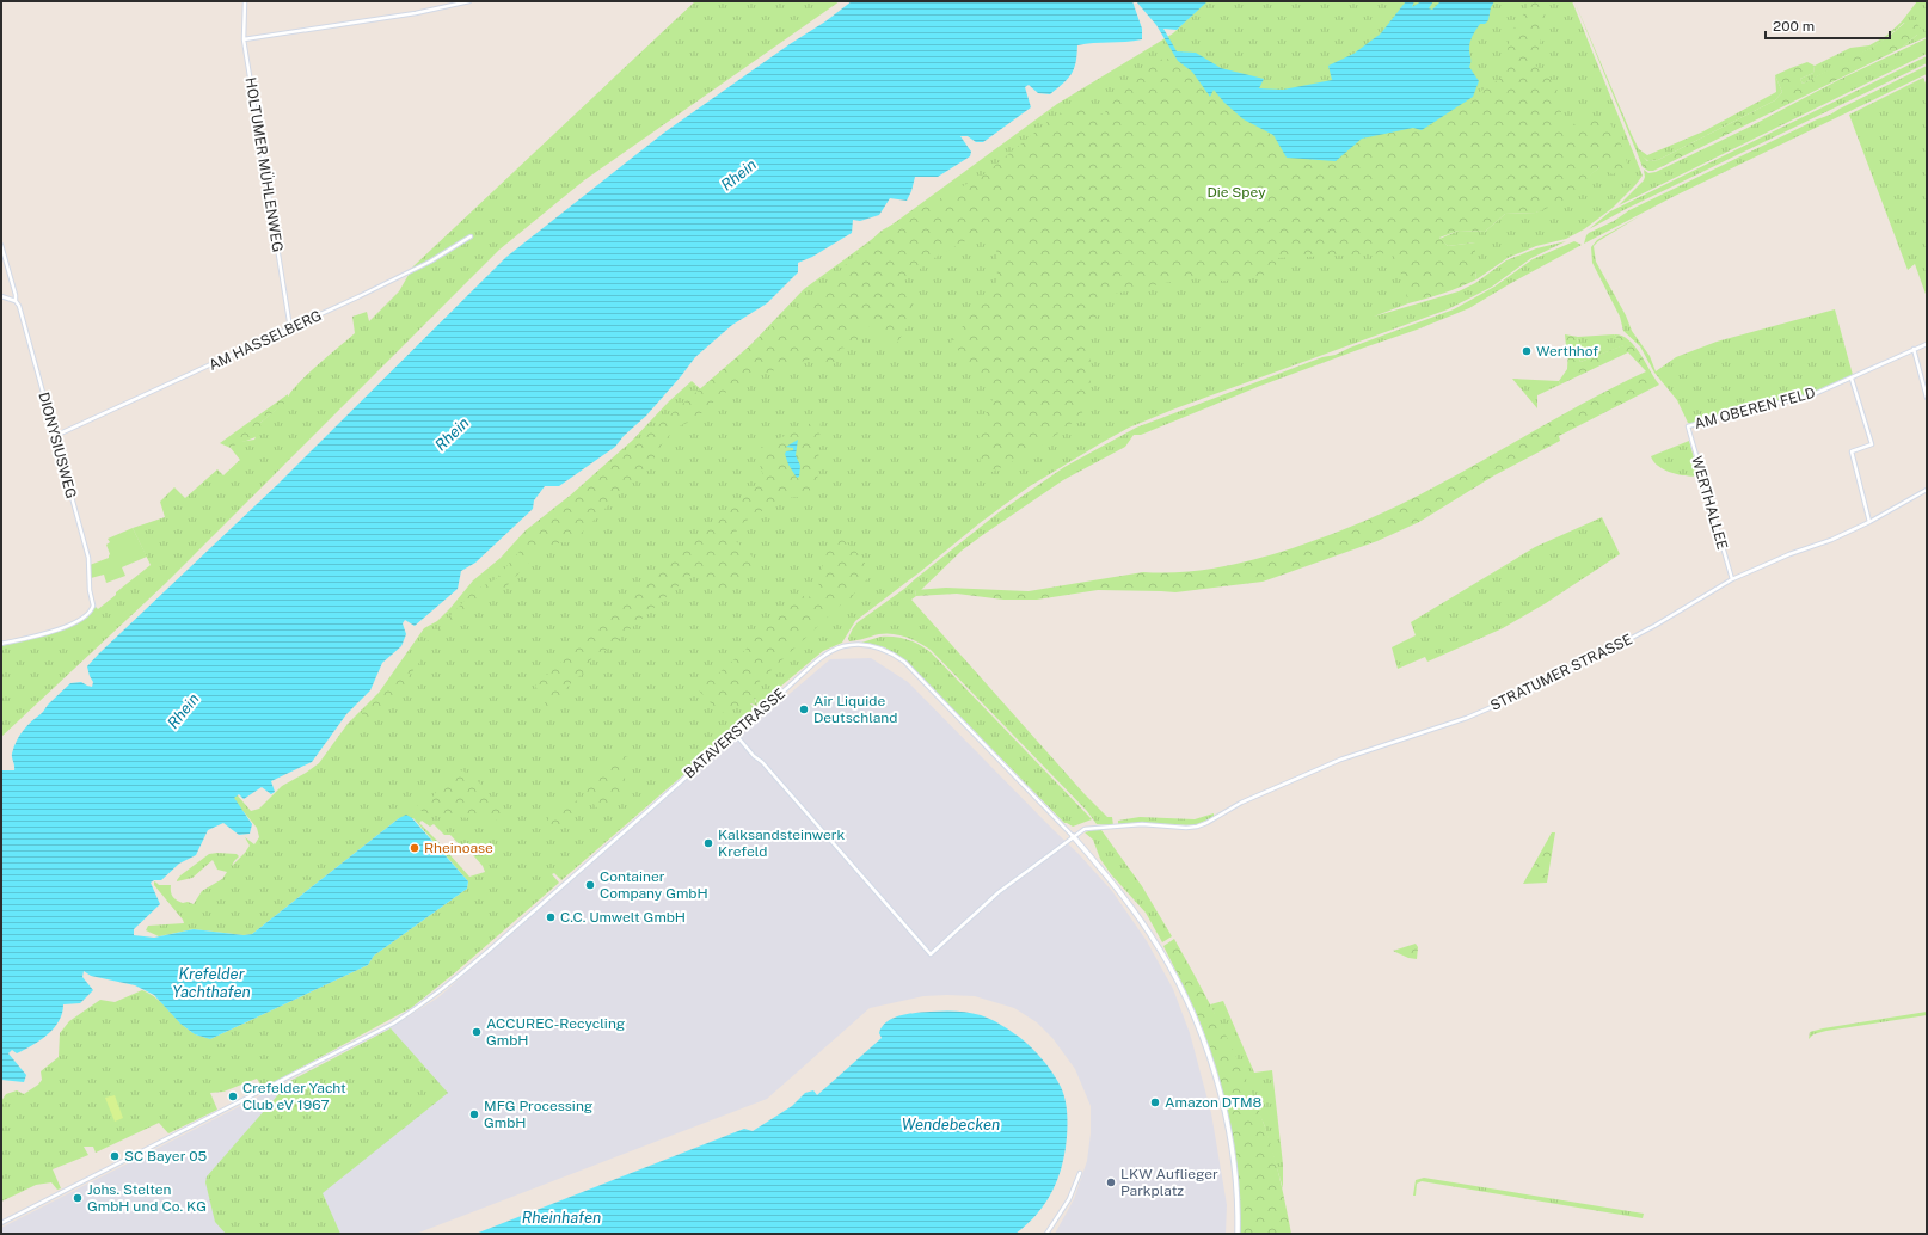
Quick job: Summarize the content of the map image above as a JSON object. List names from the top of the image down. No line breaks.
{"streets":{"street":["HOLTUMER MÜHLENWEG","AM HASSELBERG","AM OBEREN FELD","DIONYSIUSWEG","WERTHALLEE","STRATUMER STRASSE","BATAVERSTRASSE"]},"crossings":[["HOLTUMER MÜHLENWEG","AM HASSELBERG"],["AM HASSELBERG","DIONYSIUSWEG"],["AM OBEREN FELD","WERTHALLEE"],["WERTHALLEE","STRATUMER STRASSE"],["STRATUMER STRASSE","BATAVERSTRASSE"]],"water":["Rhein","Krefelder Yachthafen","Wendebecken","Rheinhafen"],"parks":["Die Spey"],"places":["Werthhof","Air Liquide Deutschland","Kalksandsteinwerk Krefeld","Rheinoase","Container Company GmbH","C.C. Umwelt GmbH","ACCUREC-Recycling GmbH","Crefelder Yacht Club eV 1967","Amazon DTM8","MFG Processing GmbH","SC Bayer 05","LKW Auflieger Parkplatz","Johs. Stelten GmbH und Co. KG"],"scale_bar":"200 m"}
